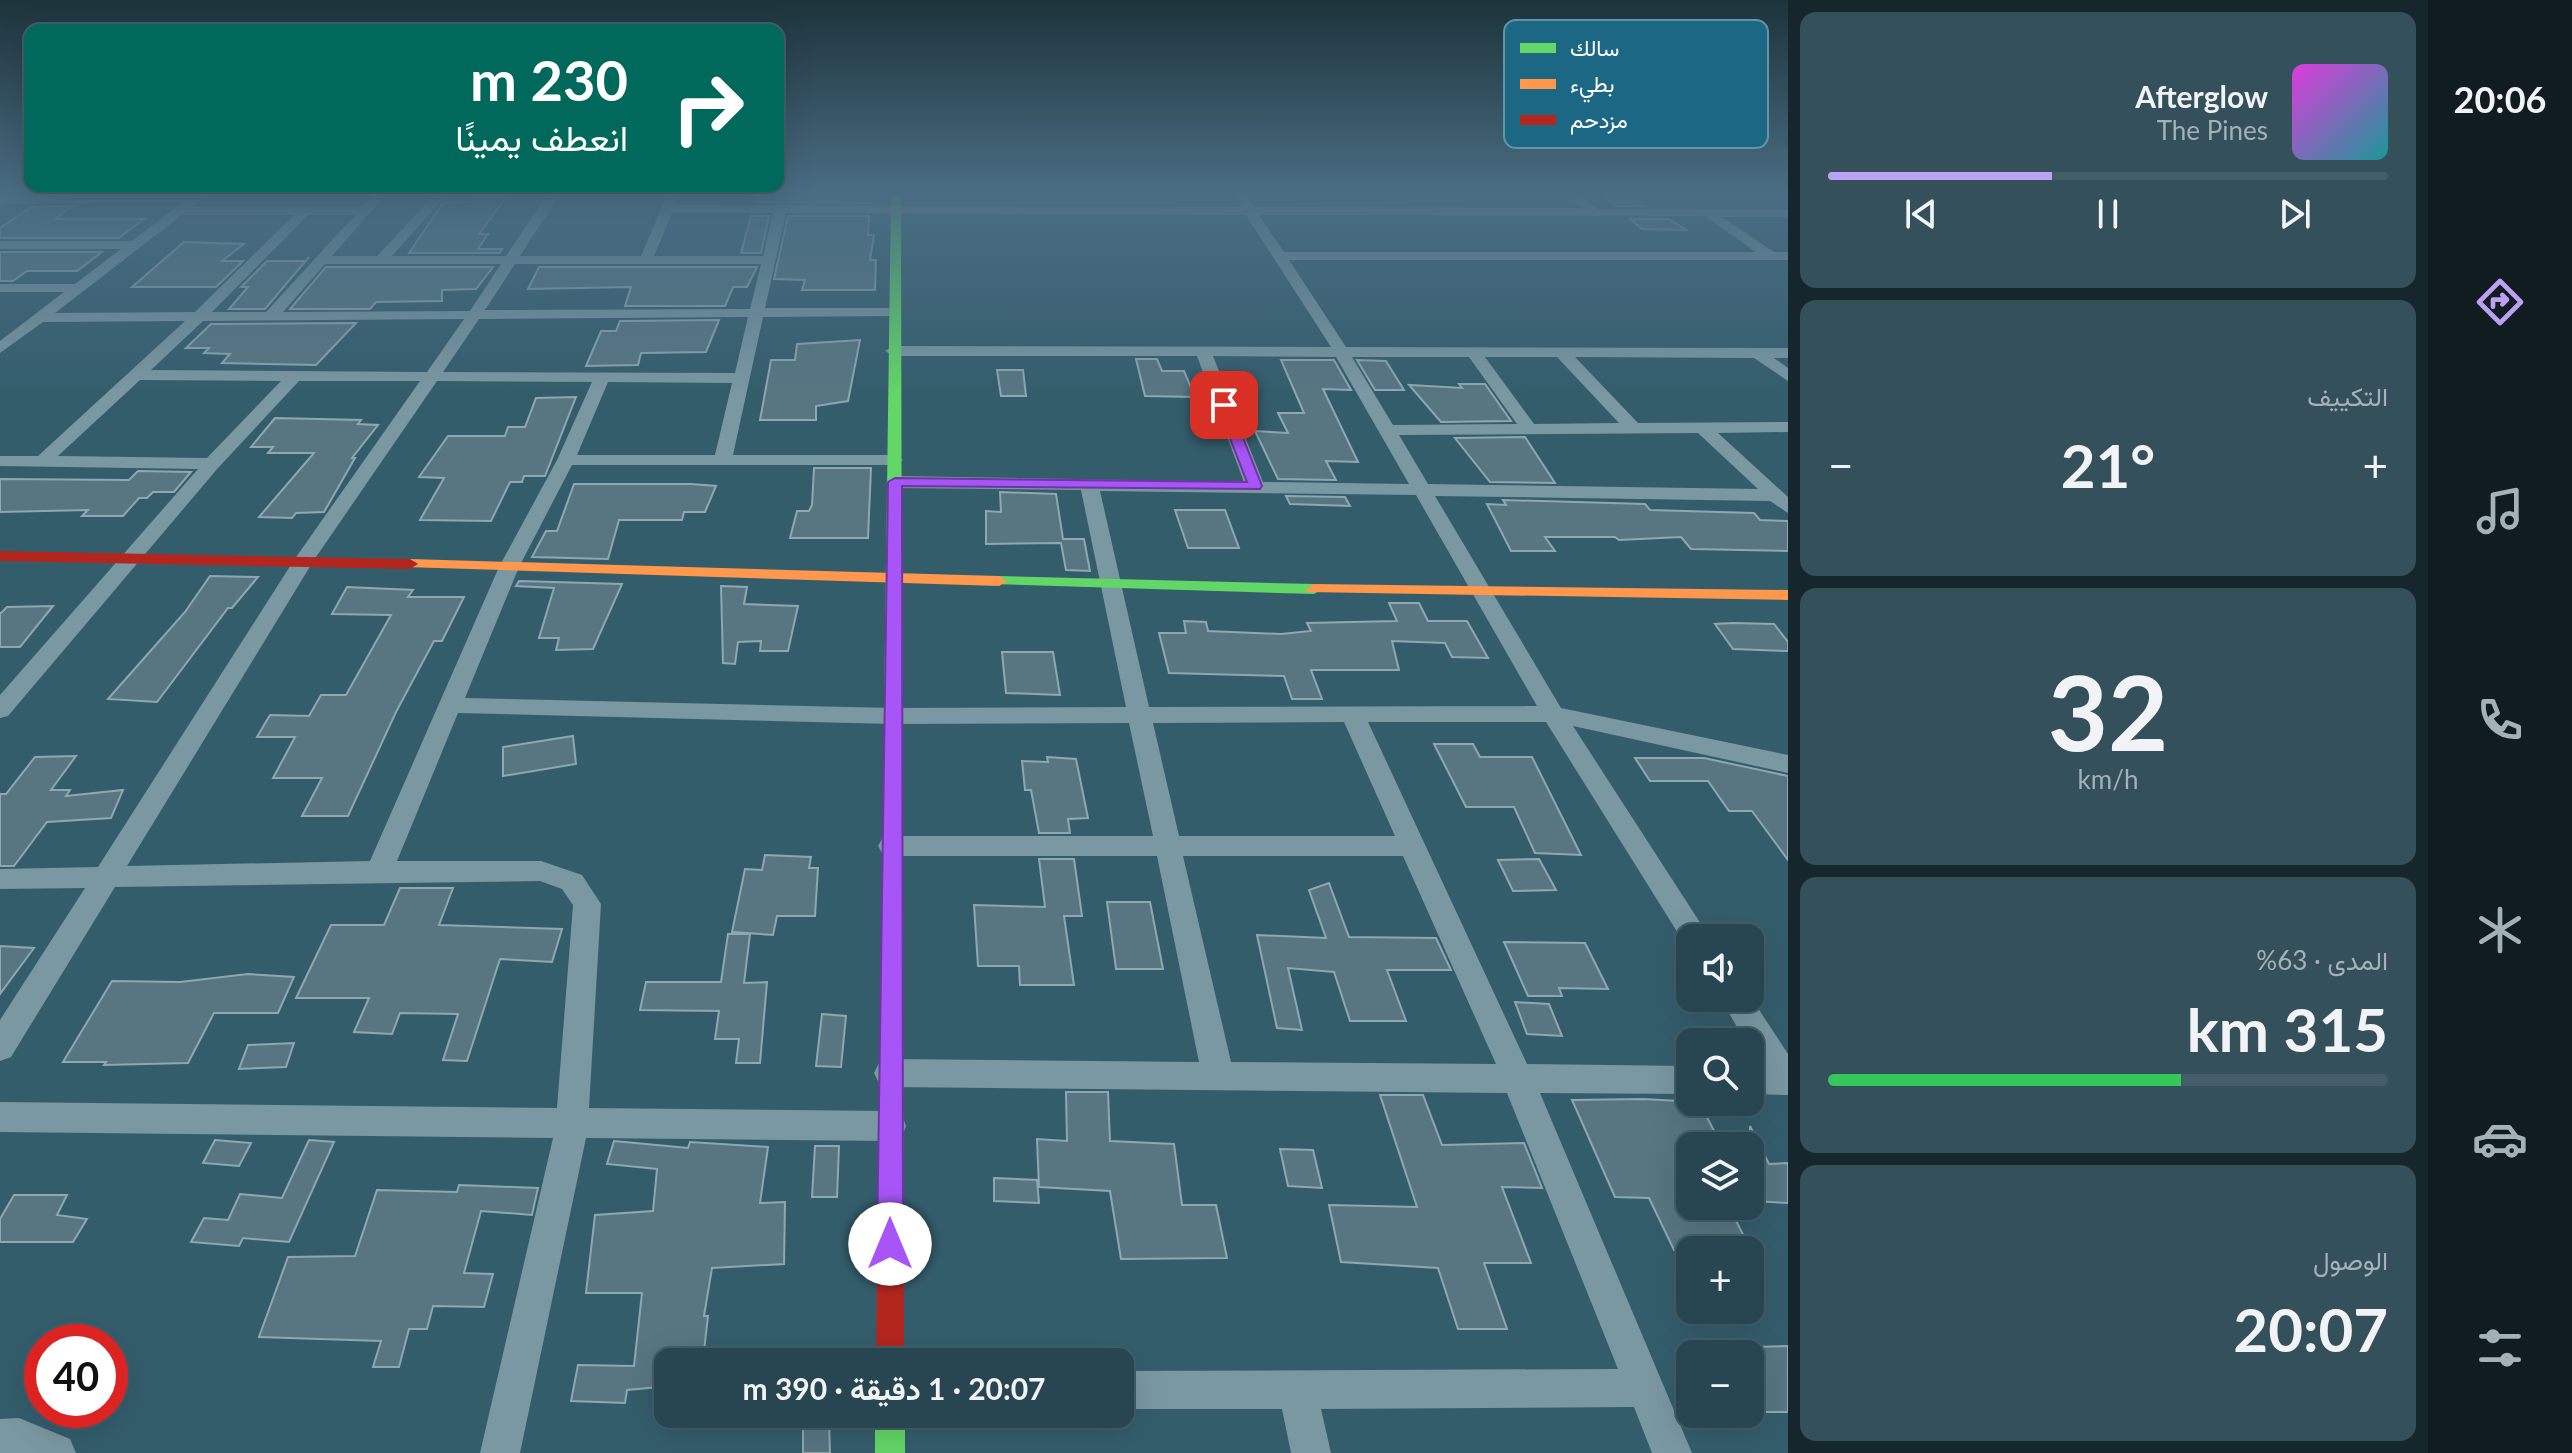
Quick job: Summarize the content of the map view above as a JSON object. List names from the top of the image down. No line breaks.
{"legend":["سالك","بطيء","مزدحم"],"page":{"tabs":"20:06","turn":["230 m","انعطف يمينًا"],"song":["Afterglow","The Pines"],"tile":["التكييف",["32","km/h"],["المدى · 63%","315 km"],["الوصول","20:07"]],"heat":["−","21°","+"],"map_buttons":["+","−"],"limit":"40","trip":"20:07 · 1 دقيقة · 390 m"}}
